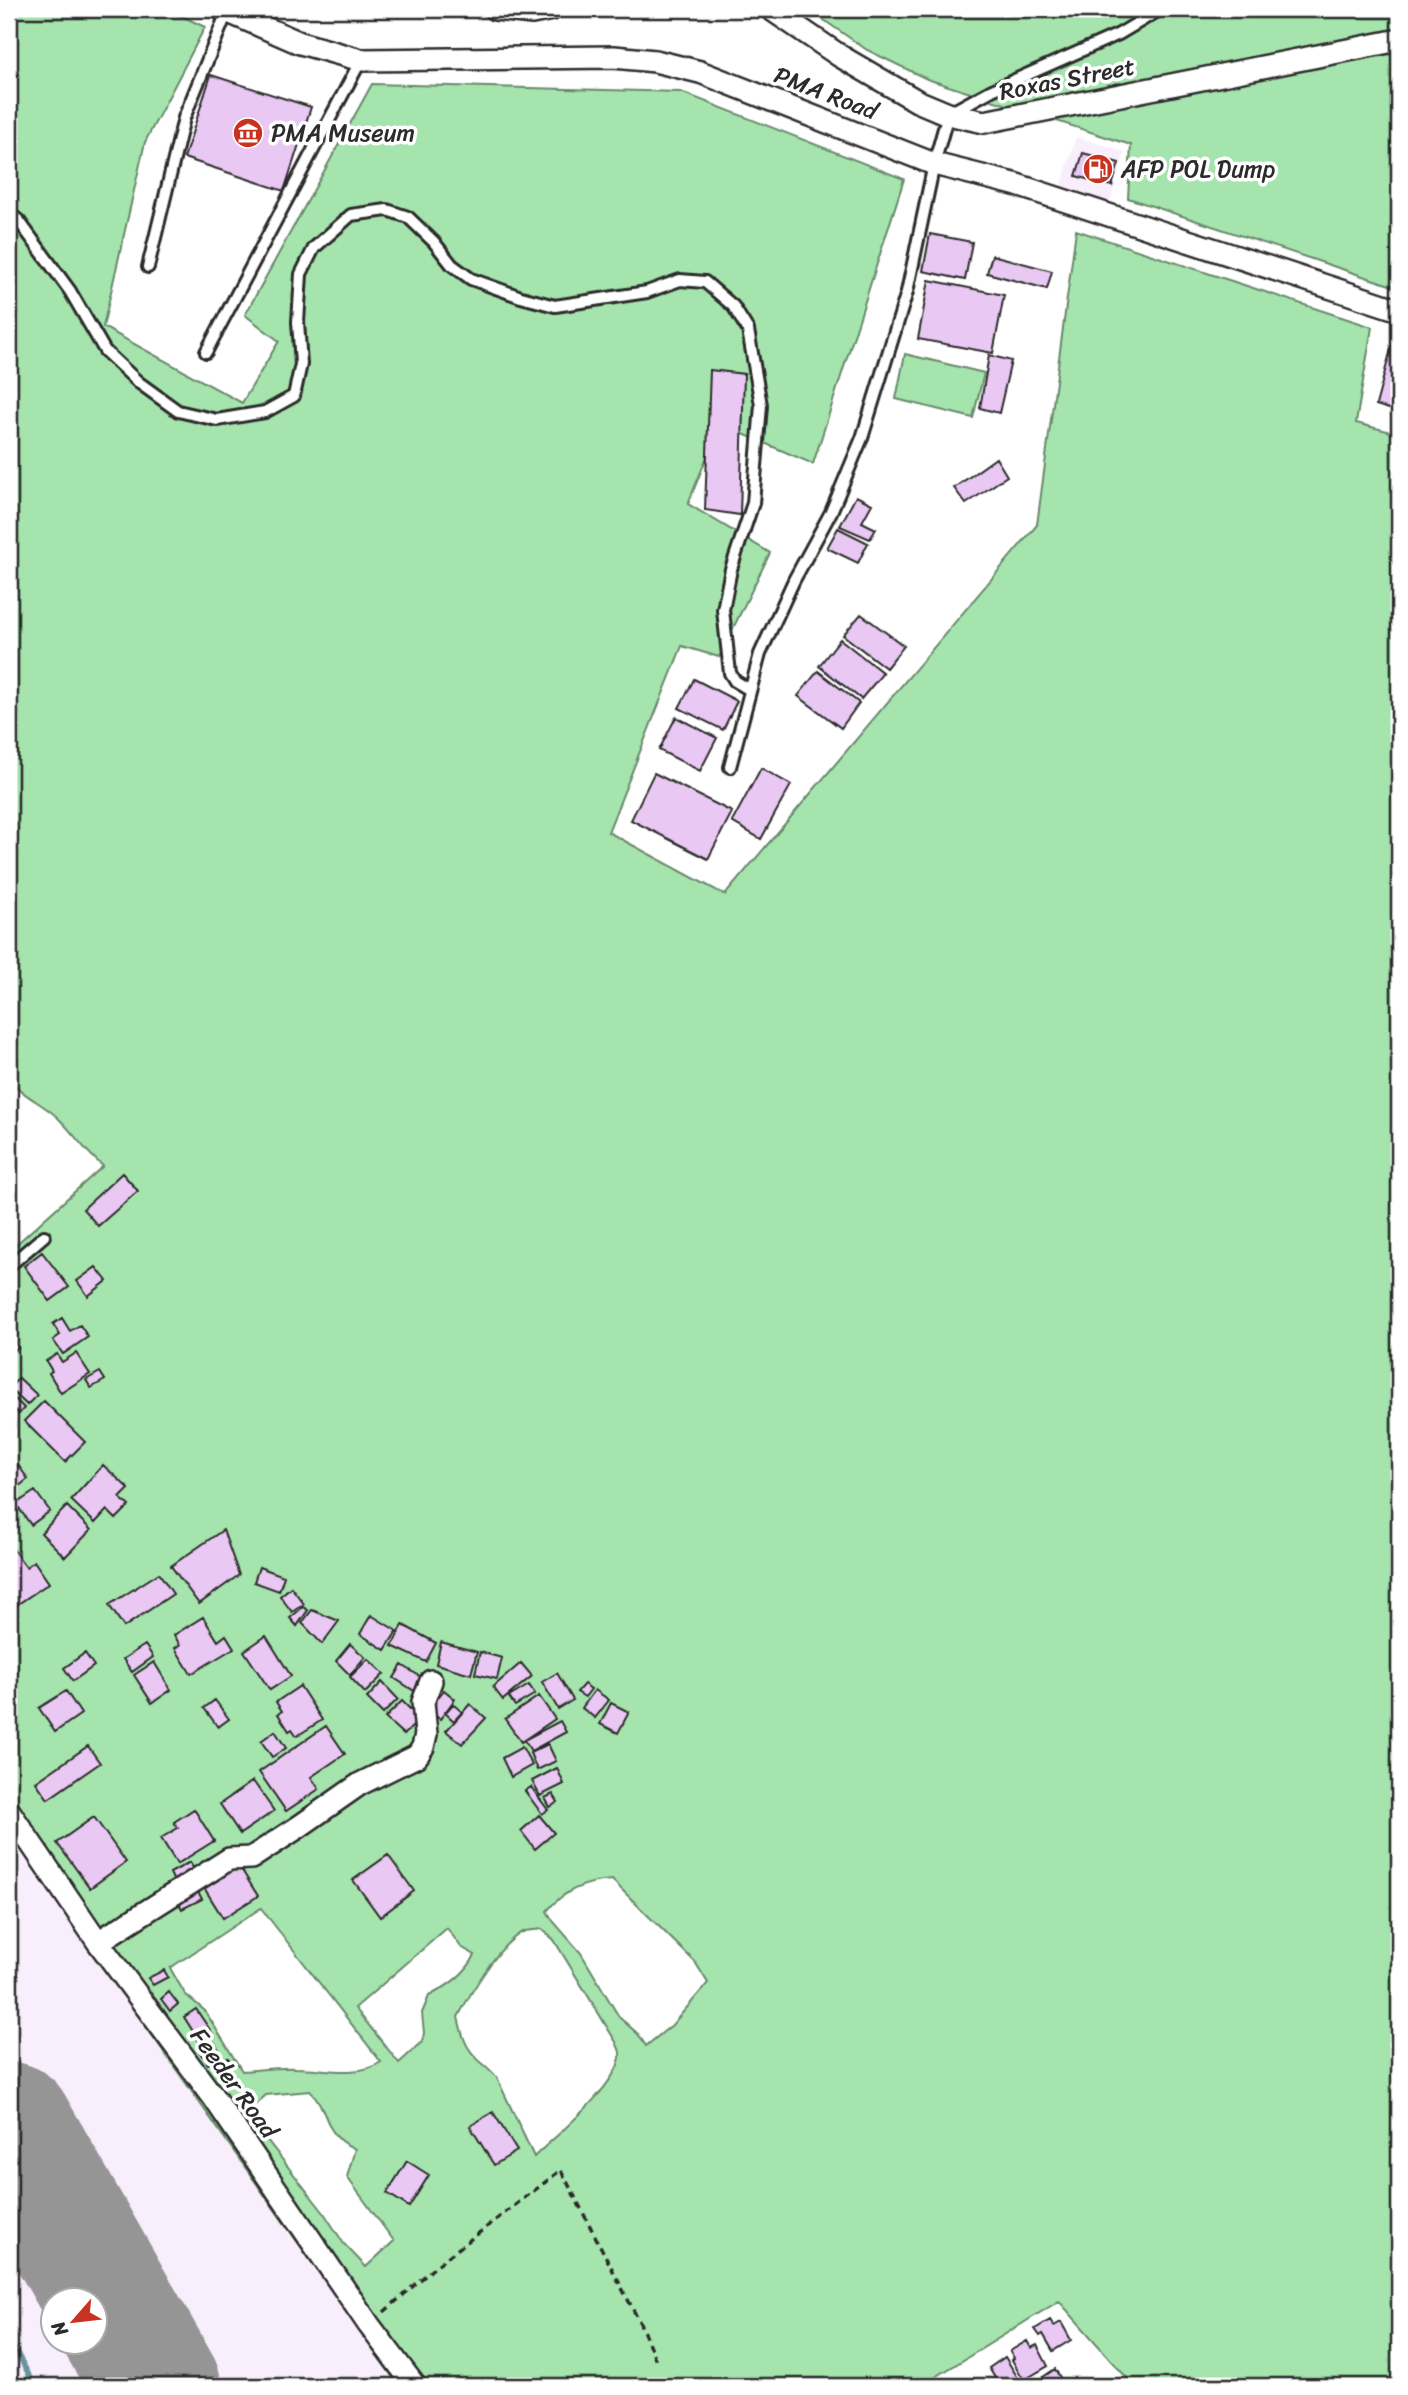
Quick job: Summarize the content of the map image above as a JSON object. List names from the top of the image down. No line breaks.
{"streets":{"street":["Roxas Street","PMA Road","Feeder Road"]},"places":{"museum":["PMA Museum"],"fuel station":["AFP POL Dump"]},"north":"bottom left"}
